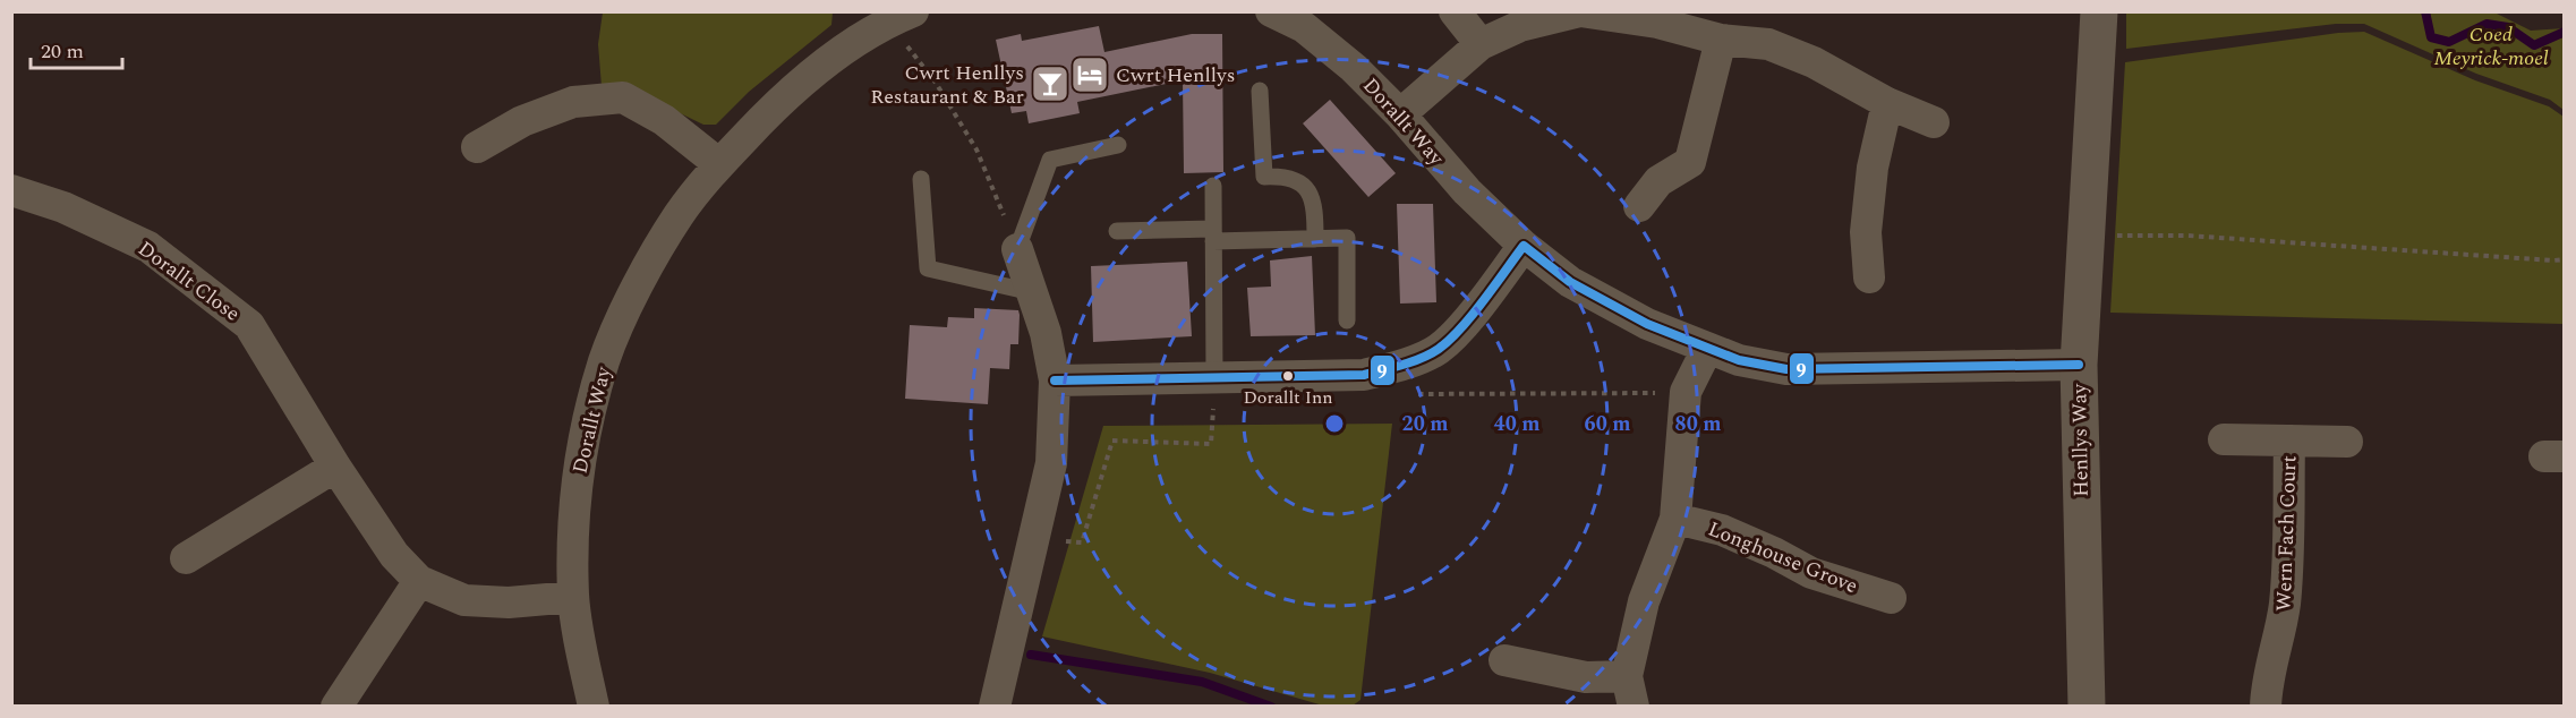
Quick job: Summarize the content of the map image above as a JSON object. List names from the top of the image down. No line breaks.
{"streets":{"street":["Dorallt Way","Dorallt Close","Henllys Way","Wern Fach Court","Longhouse Grove"]},"crossings":[["Dorallt Way","Dorallt Close"],["Dorallt Way","Henllys Way"]],"parks":["Coed Meyrick-moel"],"places":{"hotel":["Cwrt Henllys"],"bar":["Cwrt Henllys Restaurant & Bar"],"other":["Dorallt Inn"]},"lines":["transit line 9"],"scale_bar":"20 m","rings":["20 m","40 m","60 m","80 m"]}
